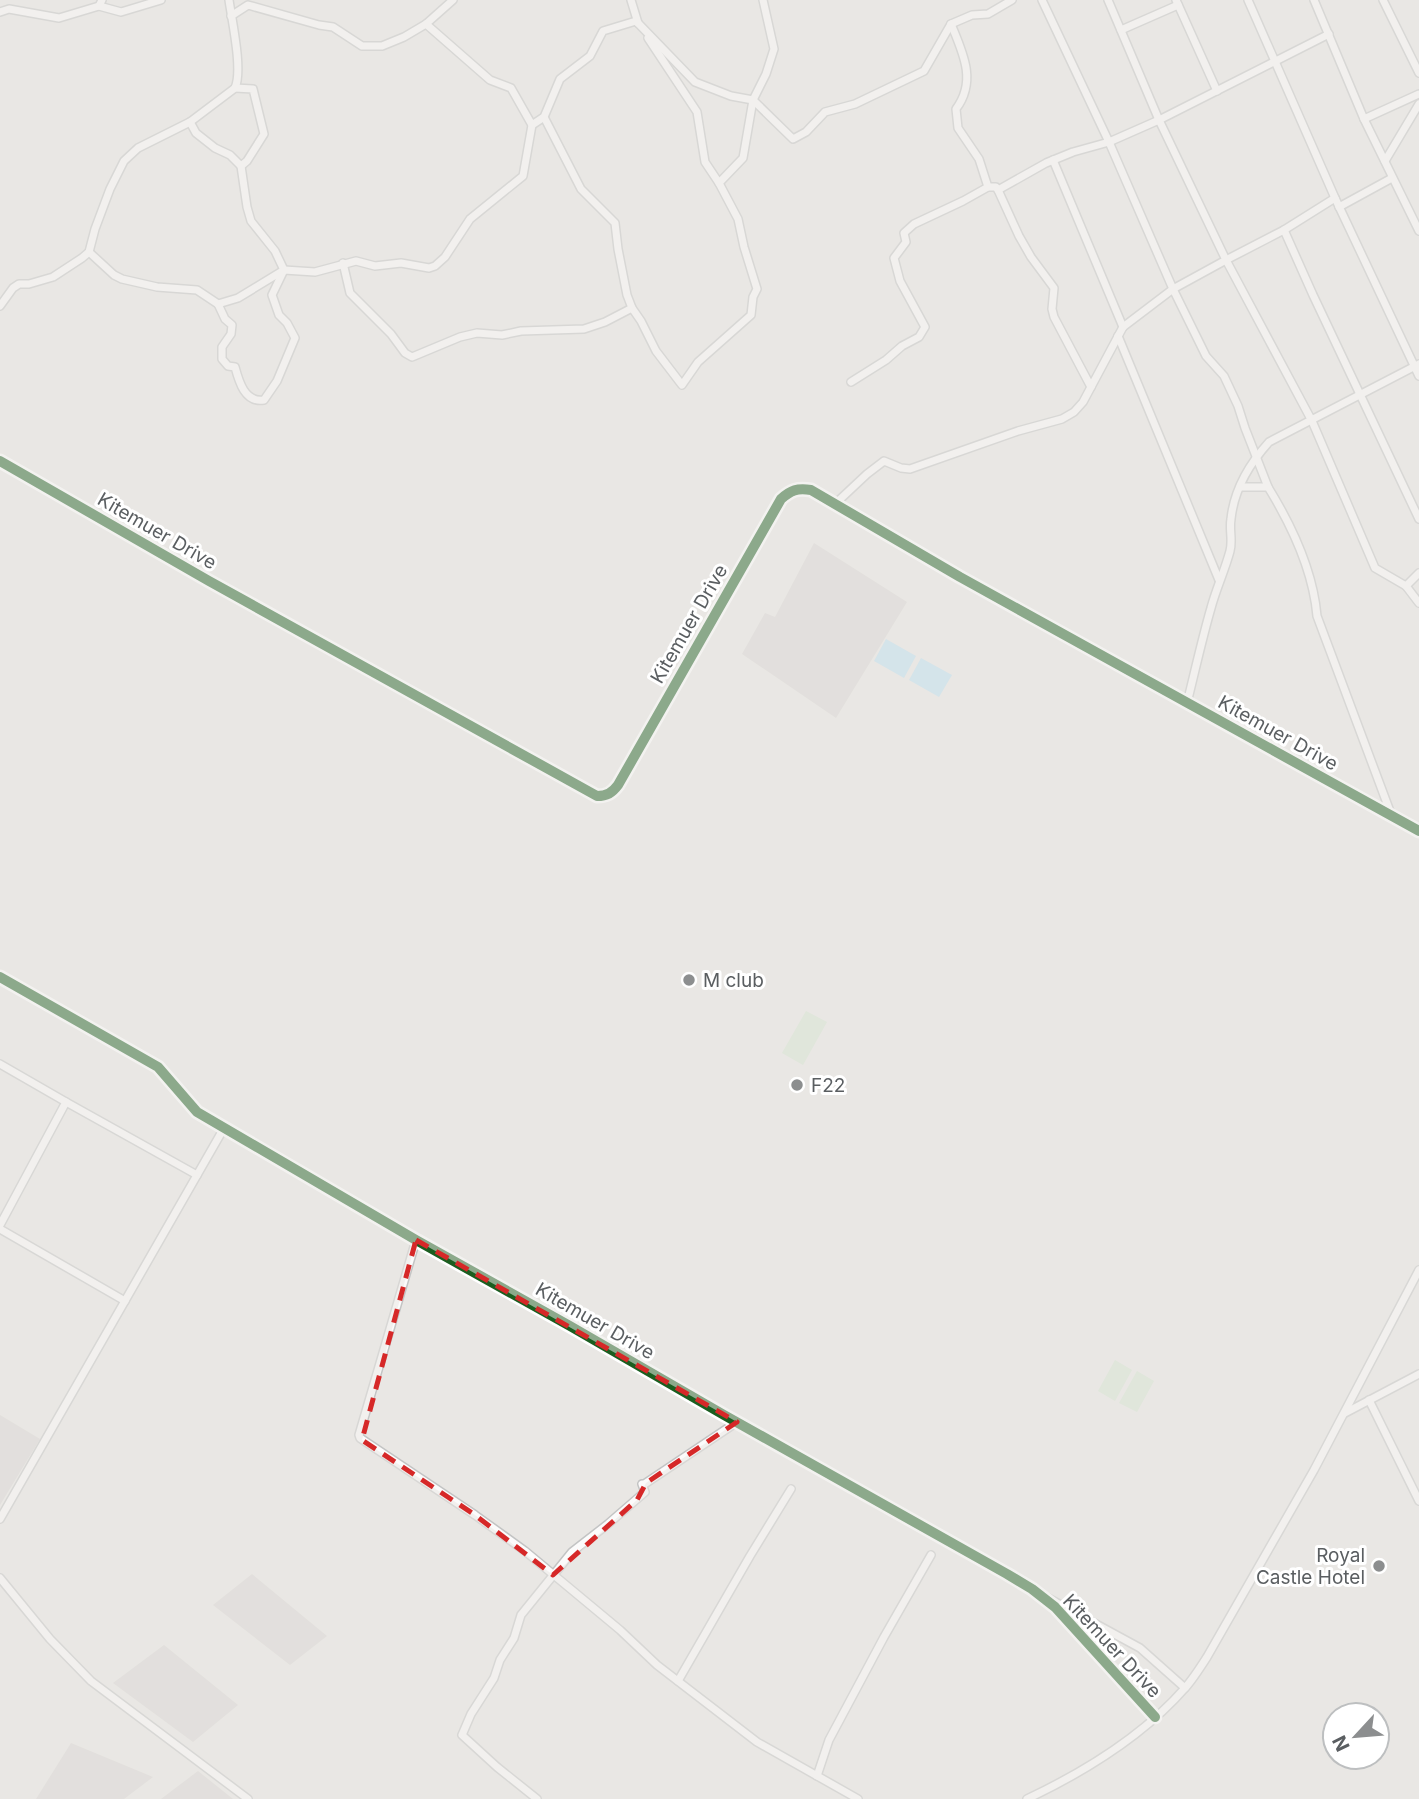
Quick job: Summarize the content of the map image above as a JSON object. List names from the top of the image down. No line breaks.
{"streets":{"street":["Kitemuer Drive"]},"places":["M club","F22","Royal Castle Hotel"],"north":"bottom left"}
